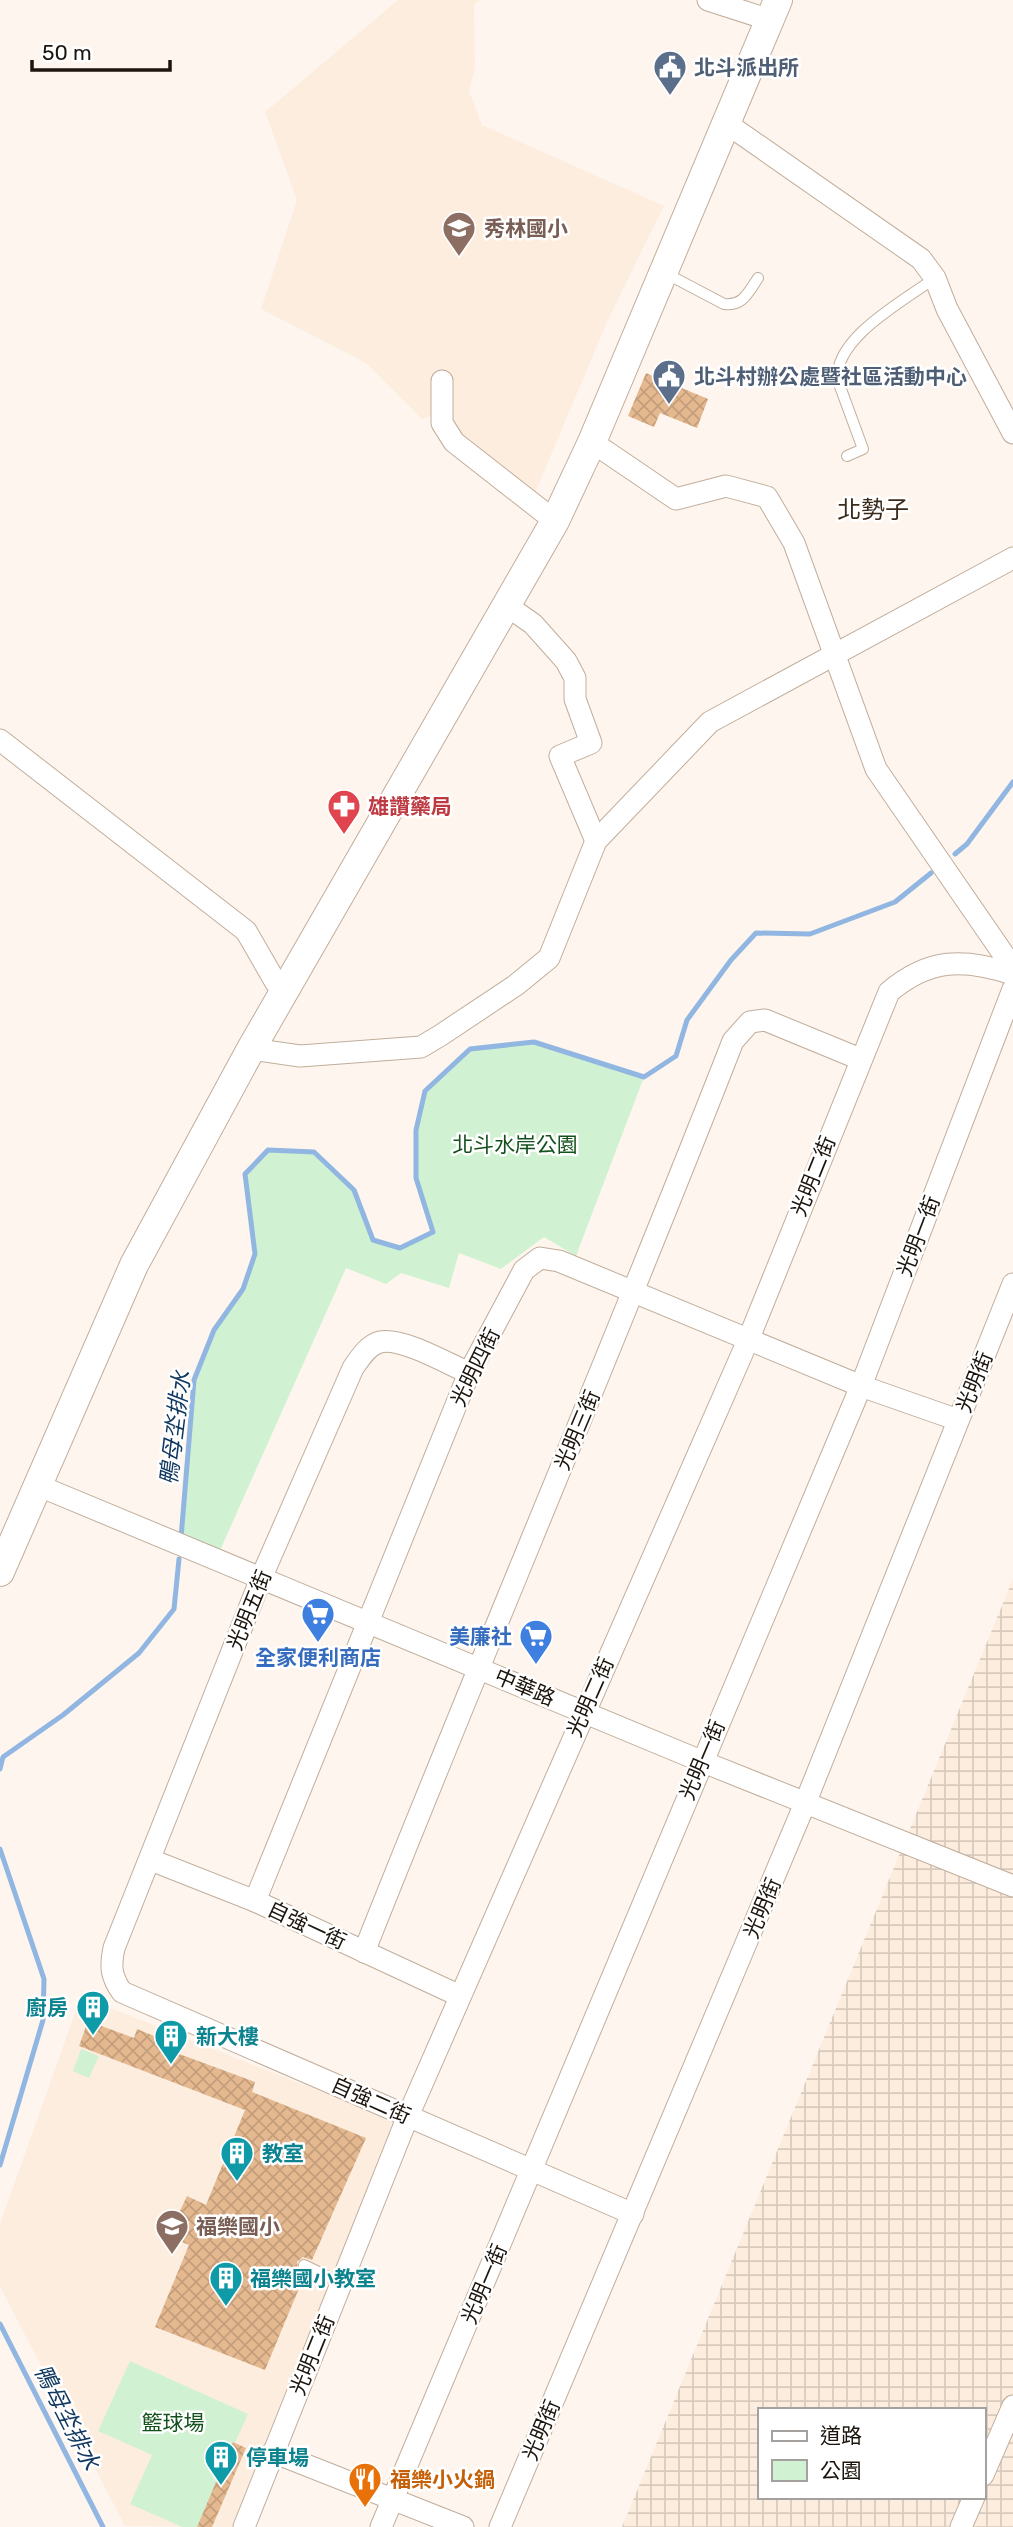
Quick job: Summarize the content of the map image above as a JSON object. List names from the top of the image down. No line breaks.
{"streets":{"street":["光明二街","光明一街","光明四街","光明街","光明三街","光明五街","中華路","自強一街","自強二街"]},"crossings":[["光明二街","光明四街"],["光明二街","光明三街"],["光明二街","中華路"],["光明二街","自強一街"],["光明二街","自強二街"],["光明一街","光明四街"],["光明一街","中華路"],["光明一街","自強二街"],["光明四街","光明街"],["光明四街","光明三街"],["光明四街","光明五街"],["光明四街","中華路"],["光明四街","自強一街"],["光明街","中華路"],["光明街","自強二街"],["光明三街","中華路"],["光明三街","自強一街"],["光明五街","中華路"],["光明五街","自強一街"],["光明五街","自強二街"]],"districts":["北勢子"],"water":["鴨母坔排水"],"parks":["北斗水岸公園","籃球場"],"places":{"public building":["北斗派出所","北斗村辦公處暨社區活動中心"],"school or university":["秀林國小","福樂國小"],"pharmacy":["雄讚藥局"],"supermarket":["全家便利商店","美廉社"],"building":["廚房","新大樓","教室","福樂國小教室","停車場"],"restaurant":["福樂小火鍋"]},"legend":["道路","公園"],"scale_bar":"50 m"}
